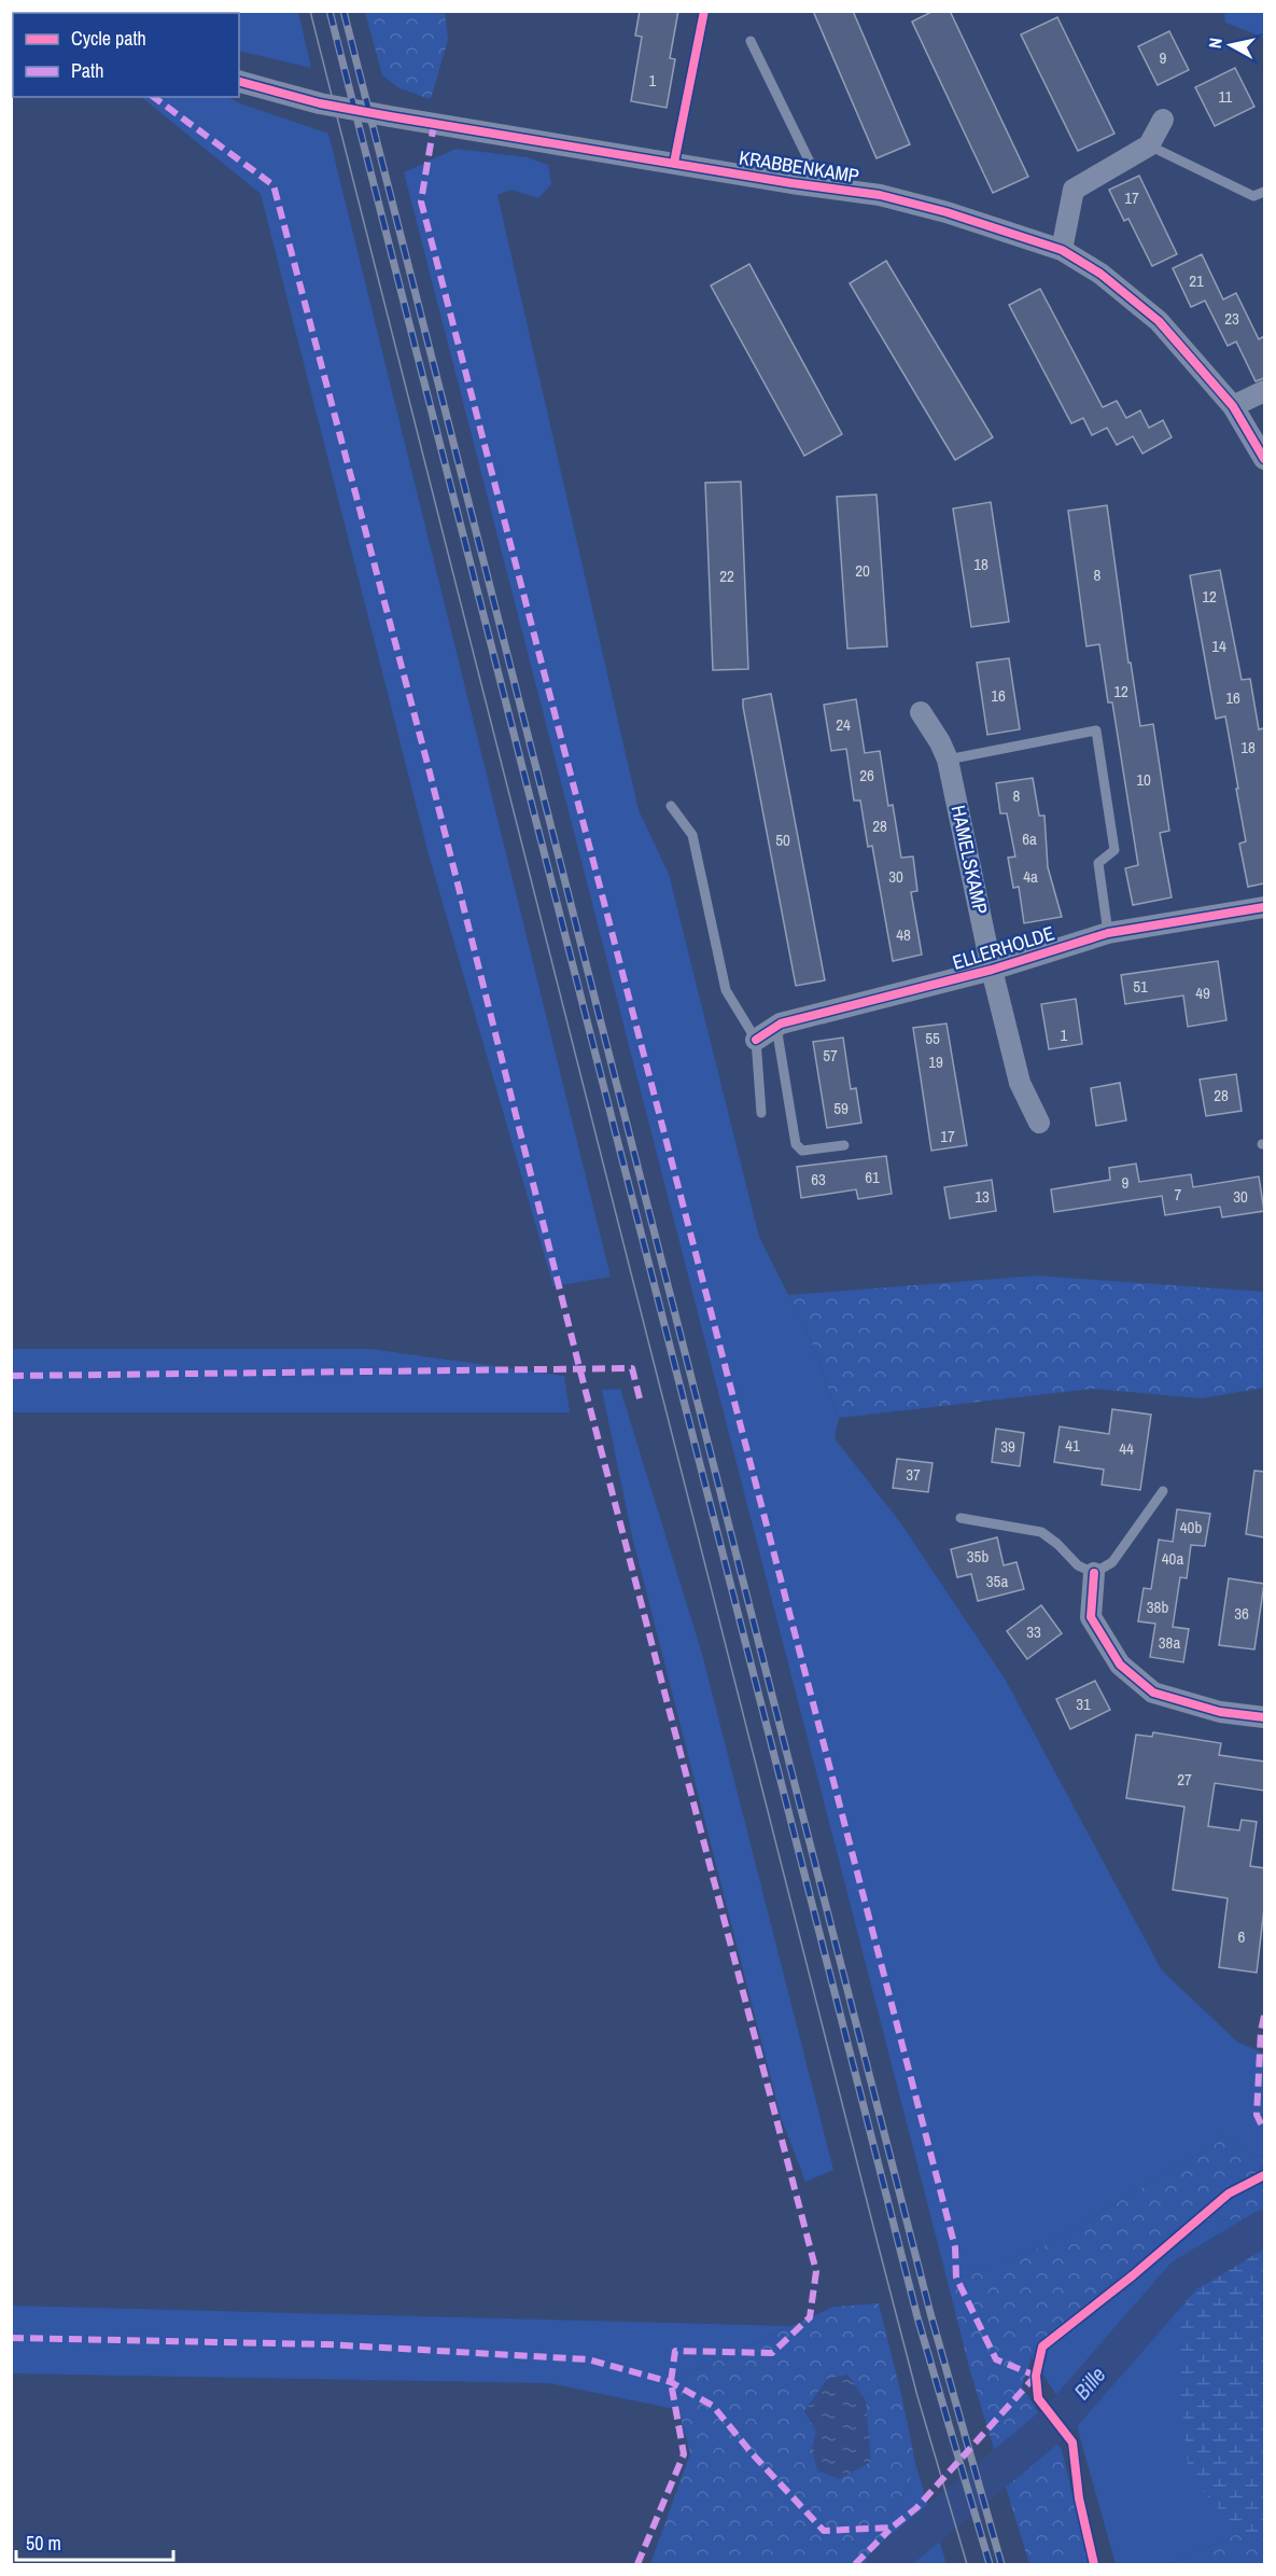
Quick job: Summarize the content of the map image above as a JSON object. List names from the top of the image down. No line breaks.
{"streets":{"street":["KRABBENKAMP","HAMELSKAMP","ELLERHOLDE"]},"crossings":[["HAMELSKAMP","ELLERHOLDE"]],"water":["Bille"],"house_numbers":["9","1","11","17","21","23","18","20","8","22","12","14","12","16","16","24","18","26","10","8","28","6a","50","30","4a","48","51","49","1","55","57","19","28","59","17","61","63","9","7","13","30","41","39","44","37","40b","35b","40a","35a","38b","36","33","38a","31","27","6"],"legend":["Cycle path","Path"],"scale_bar":"50 m","north":"left"}
